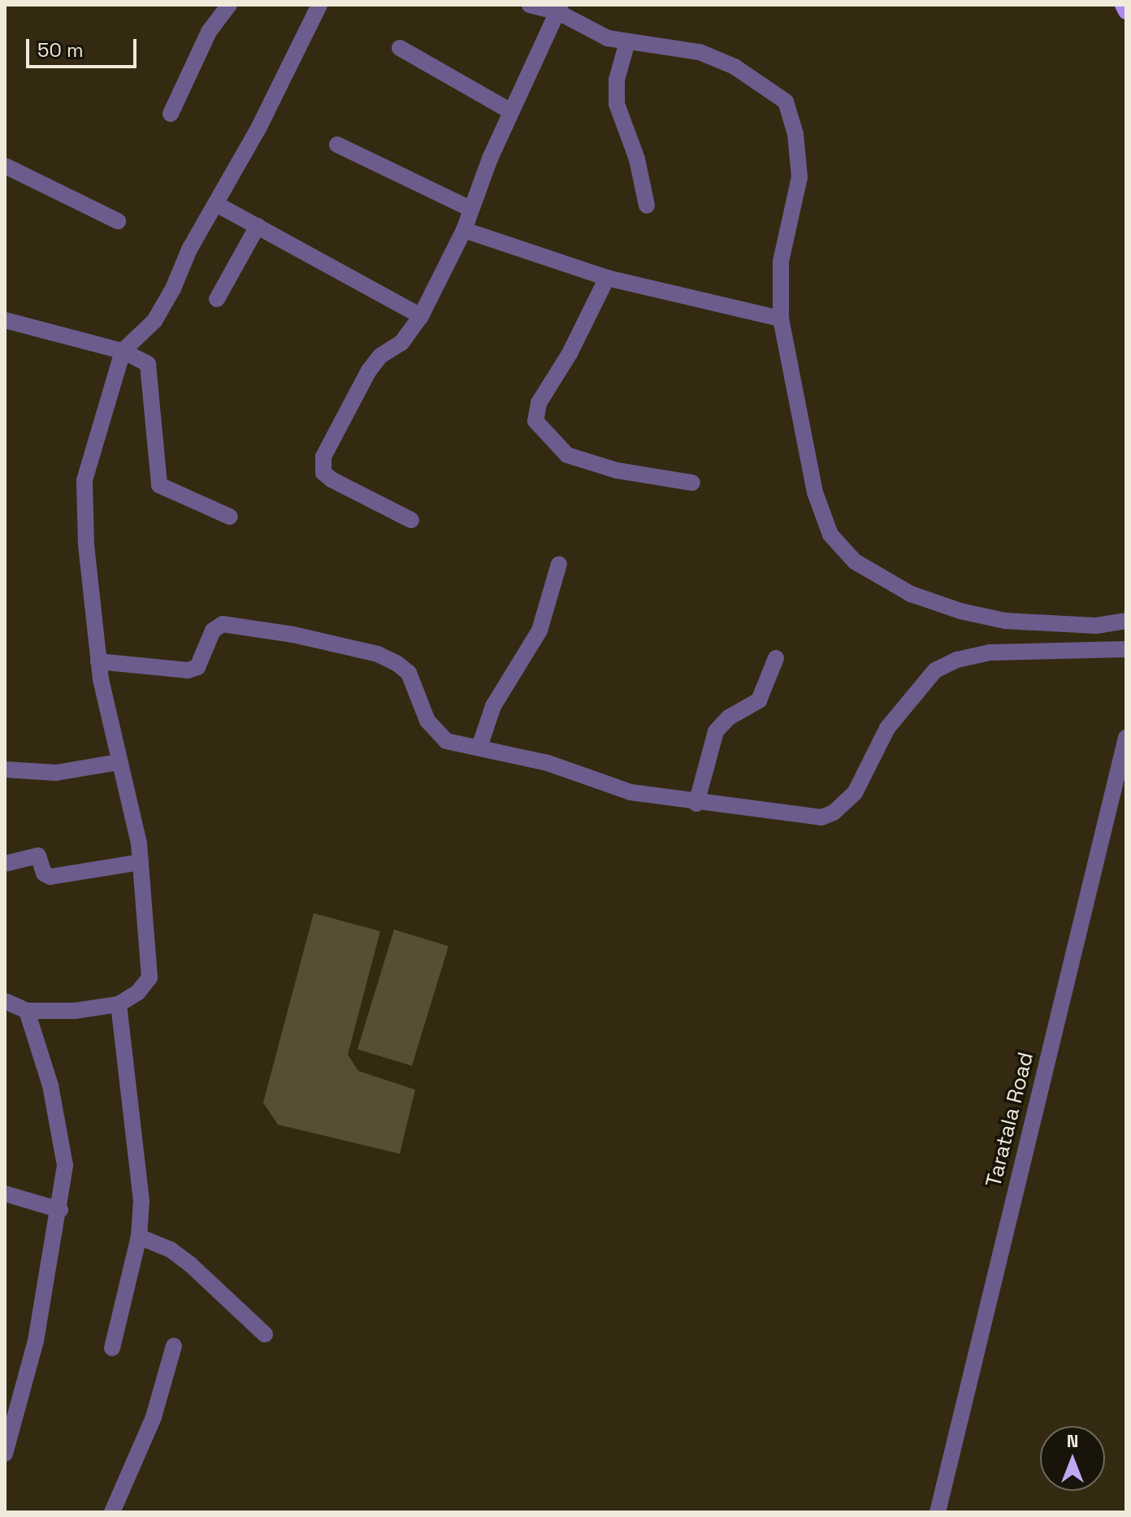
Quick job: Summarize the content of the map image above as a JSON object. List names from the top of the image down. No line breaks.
{"streets":{"street":["Taratala Road"]},"scale_bar":"50 m","north":"top"}
